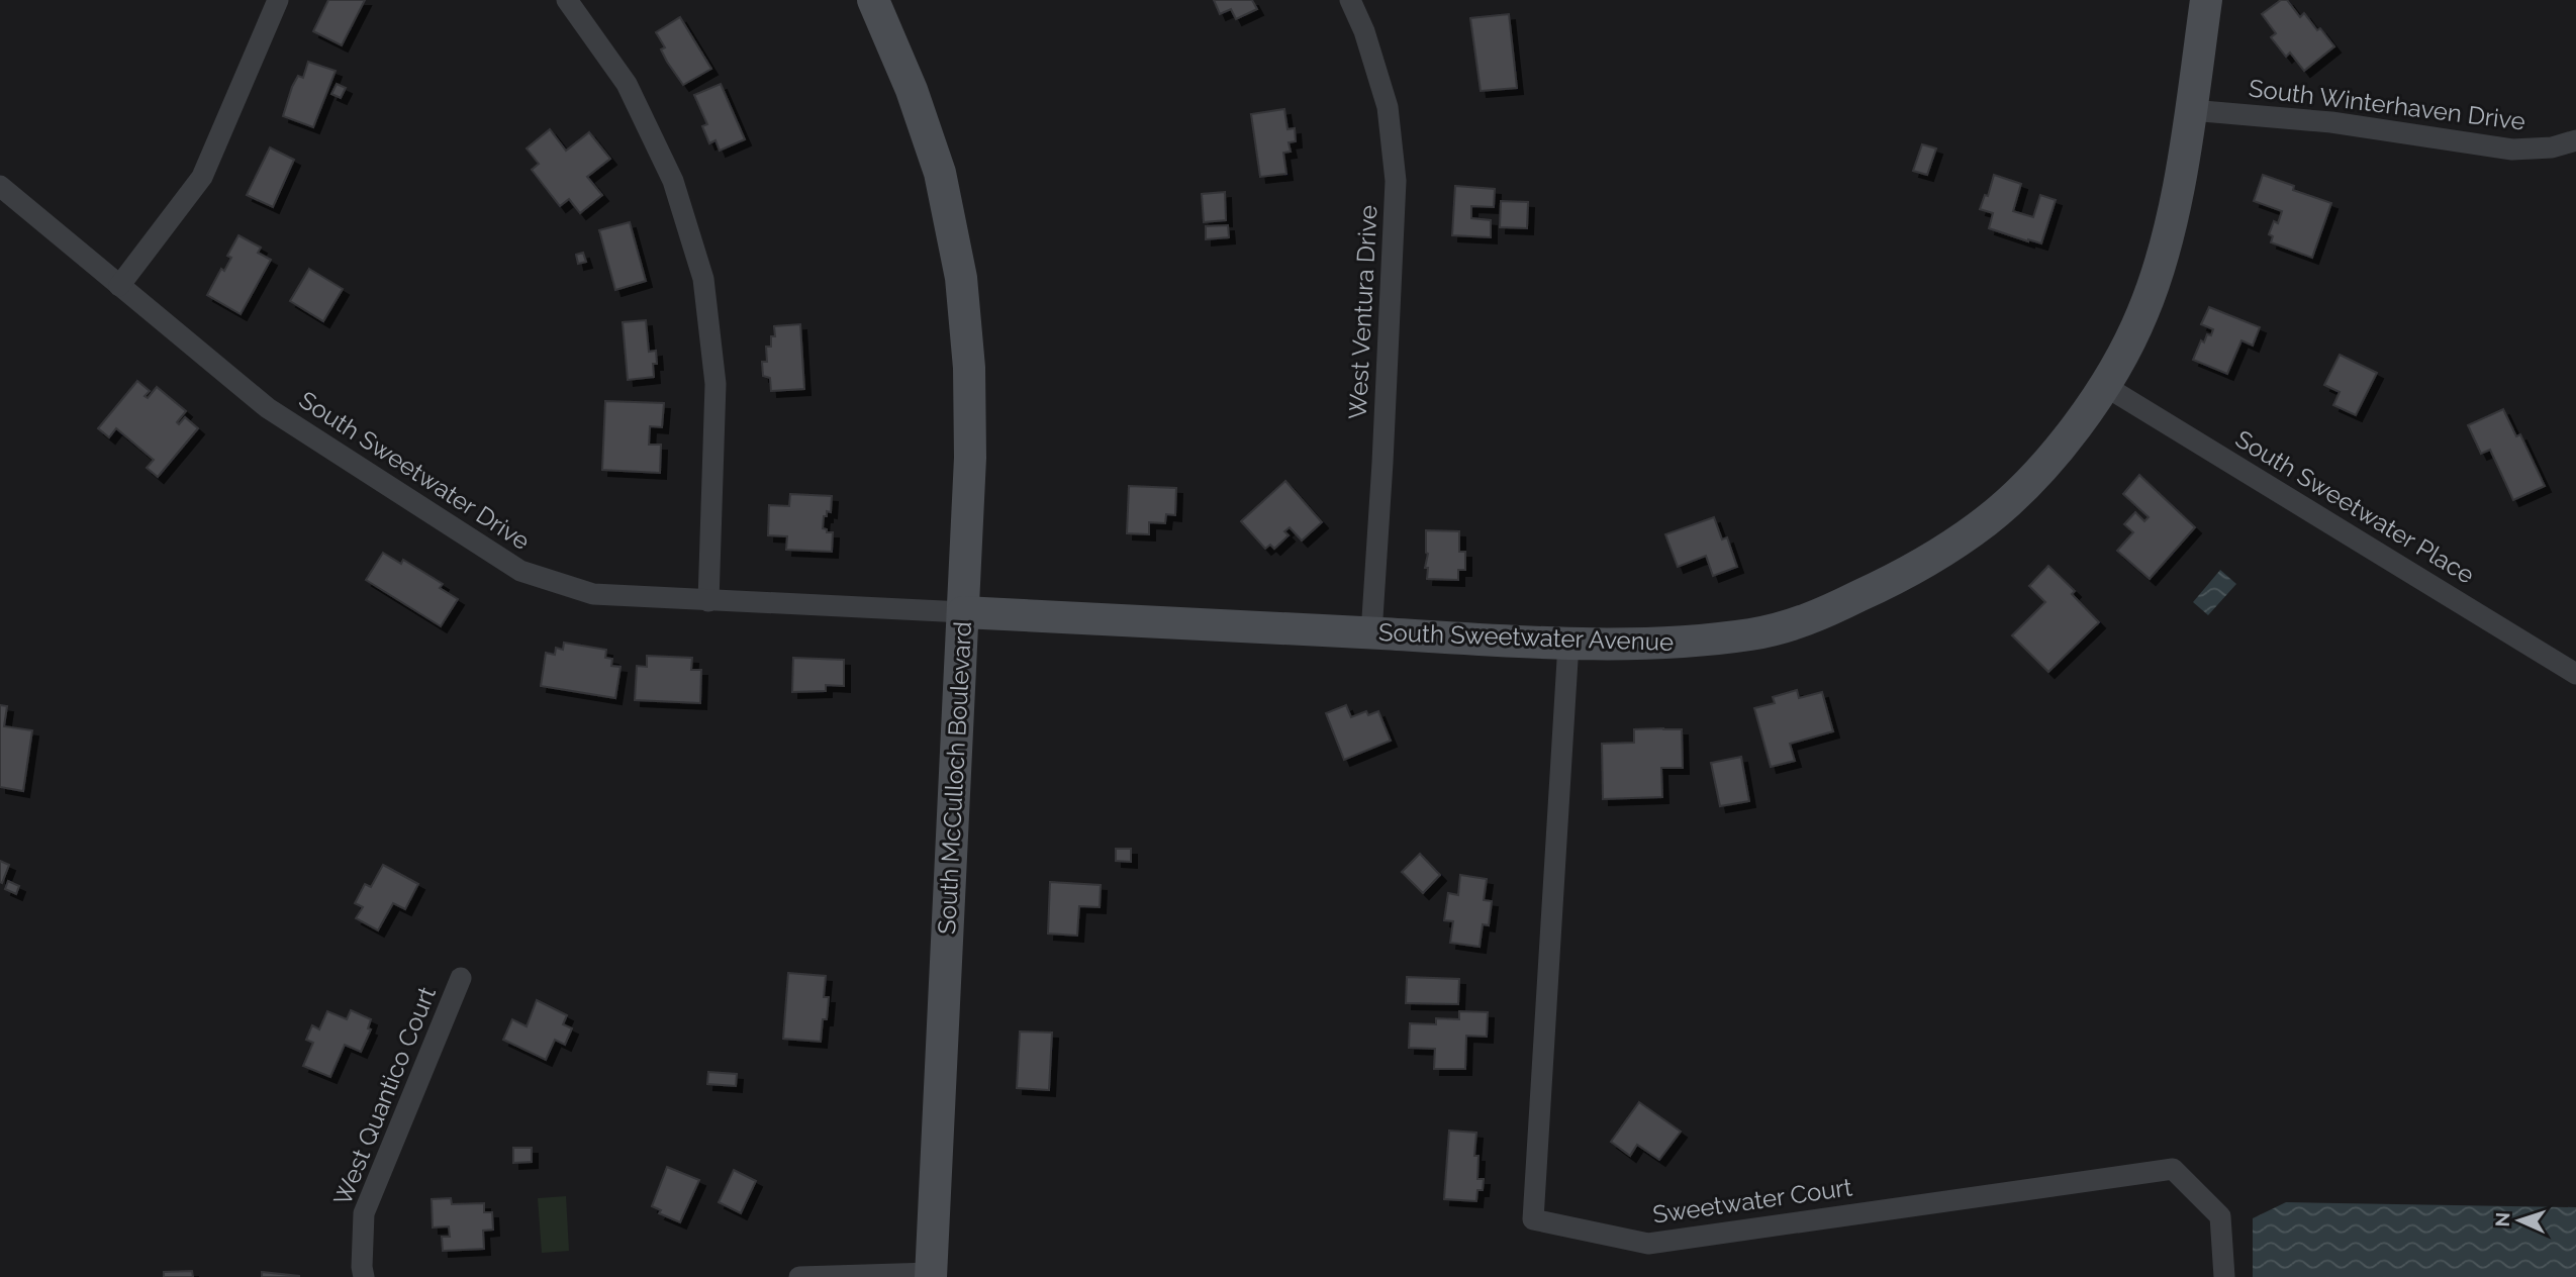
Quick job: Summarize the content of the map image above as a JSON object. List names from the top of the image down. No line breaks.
{"streets":{"street":["South Winterhaven Drive","West Ventura Drive","South Sweetwater Drive","South Sweetwater Place","South Sweetwater Avenue","South McCulloch Boulevard","West Quantico Court","Sweetwater Court"]},"crossings":[["South Winterhaven Drive","South Sweetwater Avenue"],["West Ventura Drive","South Sweetwater Avenue"],["South Sweetwater Drive","South Sweetwater Avenue"],["South Sweetwater Drive","South McCulloch Boulevard"],["South Sweetwater Place","South Sweetwater Avenue"],["South Sweetwater Avenue","South McCulloch Boulevard"],["South Sweetwater Avenue","Sweetwater Court"]],"north":"left"}
